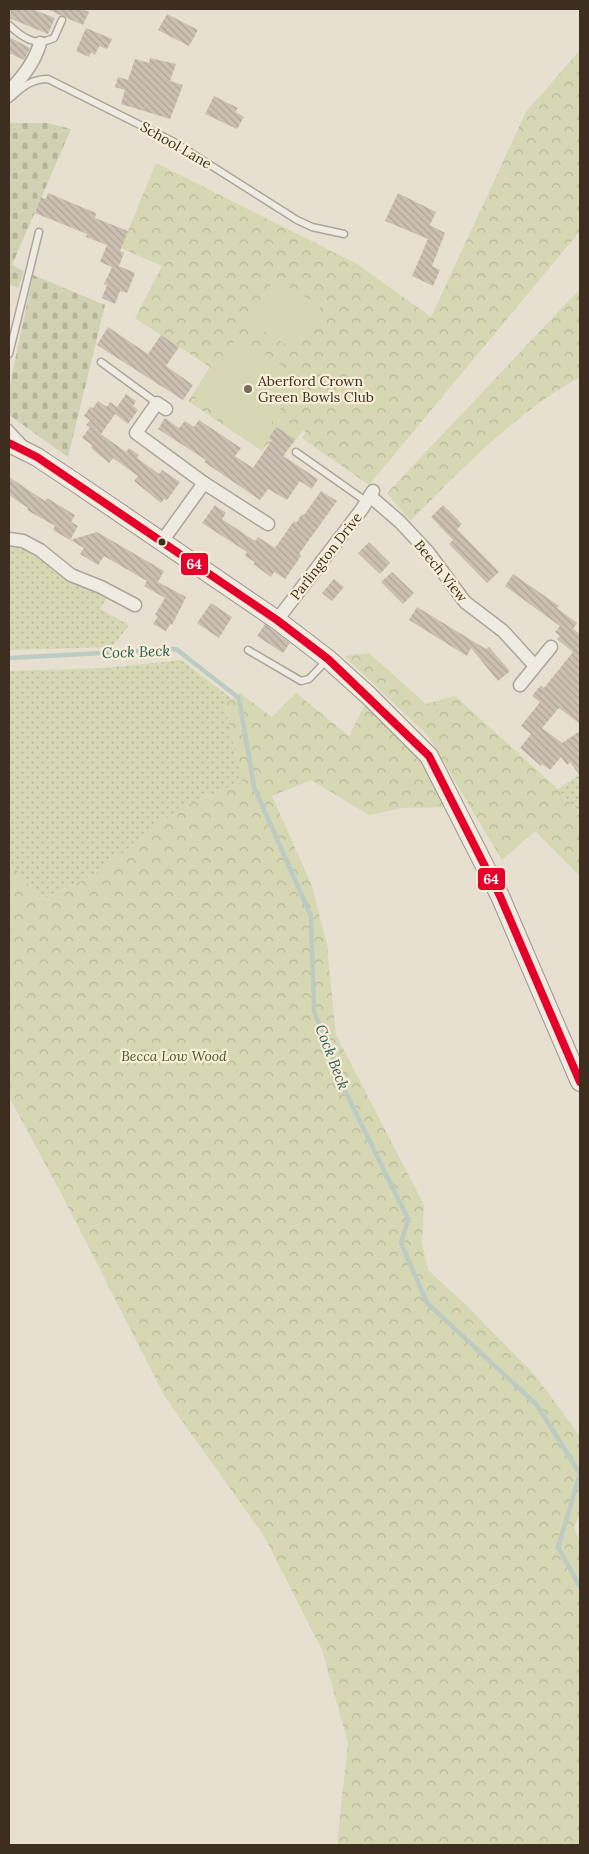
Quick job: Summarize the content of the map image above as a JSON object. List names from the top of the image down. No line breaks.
{"streets":{"street":["Parlington Drive","Beech View"],"lane":["School Lane"]},"crossings":[["Parlington Drive","Beech View"]],"water":["Cock Beck"],"parks":["Becca Low Wood"],"places":["Aberford Crown Green Bowls Club"],"lines":["transit line 64"]}
